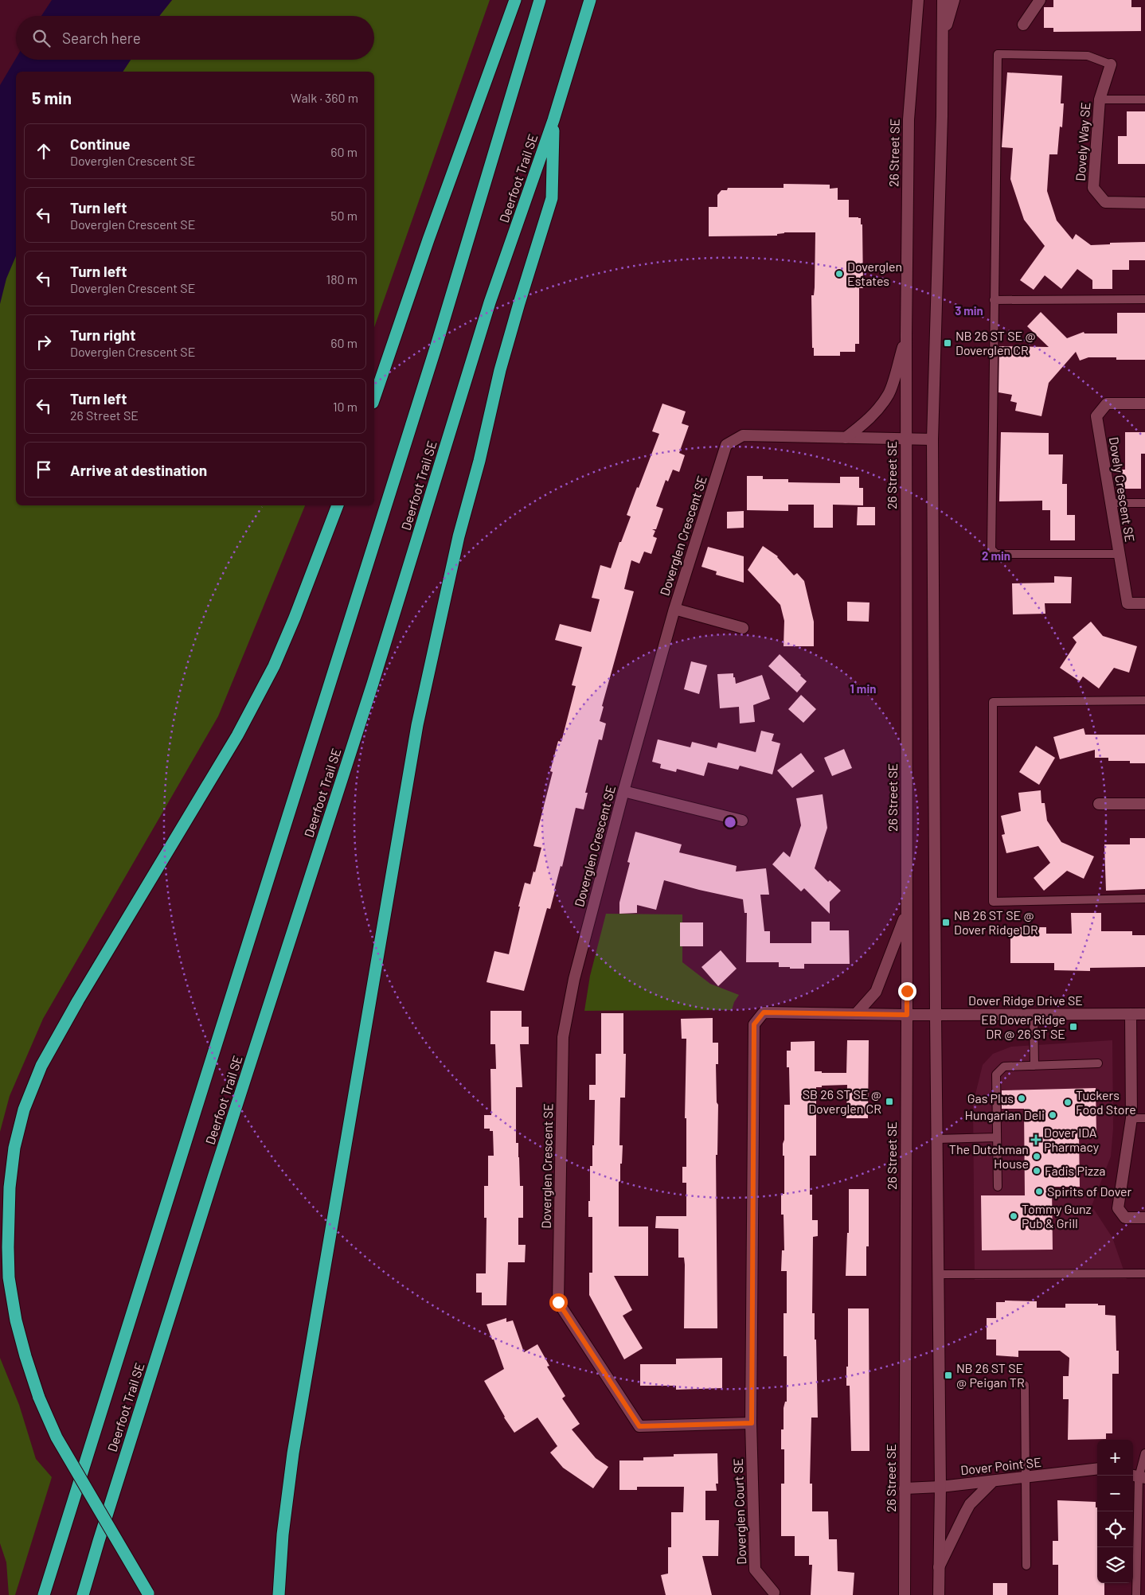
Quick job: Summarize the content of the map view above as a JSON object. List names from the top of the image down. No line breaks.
{"streets":{"highway":["Deerfoot Trail SE"],"street":["Dovely Way SE","26 Street SE","Dovely Crescent SE","Doverglen Crescent SE","Dover Ridge Drive SE","Dover Point SE","Doverglen Court SE"]},"crossings":[["26 Street SE","Doverglen Crescent SE"],["26 Street SE","Dover Ridge Drive SE"],["26 Street SE","Dover Point SE"],["Doverglen Crescent SE","Doverglen Court SE"]],"places":{"other":["Doverglen Estates","Gas Plus","Tuckers Food Store","Hungarian Deli","The Dutchman House","Fadis Pizza","Spirits of Dover","Tommy Gunz Pub & Grill"],"transit":["NB 26 ST SE @ Doverglen CR","NB 26 ST SE @ Dover Ridge DR","EB Dover Ridge DR @ 26 ST SE","SB 26 ST SE @ Doverglen CR","NB 26 ST SE @ Peigan TR"],"health":["Dover IDA Pharmacy"]},"page":{"search":"Search here","heading":["5 min","Walk · 360 m"],"list":[["Continue","Doverglen Crescent SE","60 m"],["Turn left","Doverglen Crescent SE","50 m"],["Turn left","Doverglen Crescent SE","180 m"],["Turn right","Doverglen Crescent SE","60 m"],["Turn left","26 Street SE","10 m"],"Arrive at destination"],"map_buttons":["+","−"]},"rings":["3 min","2 min","1 min"]}
